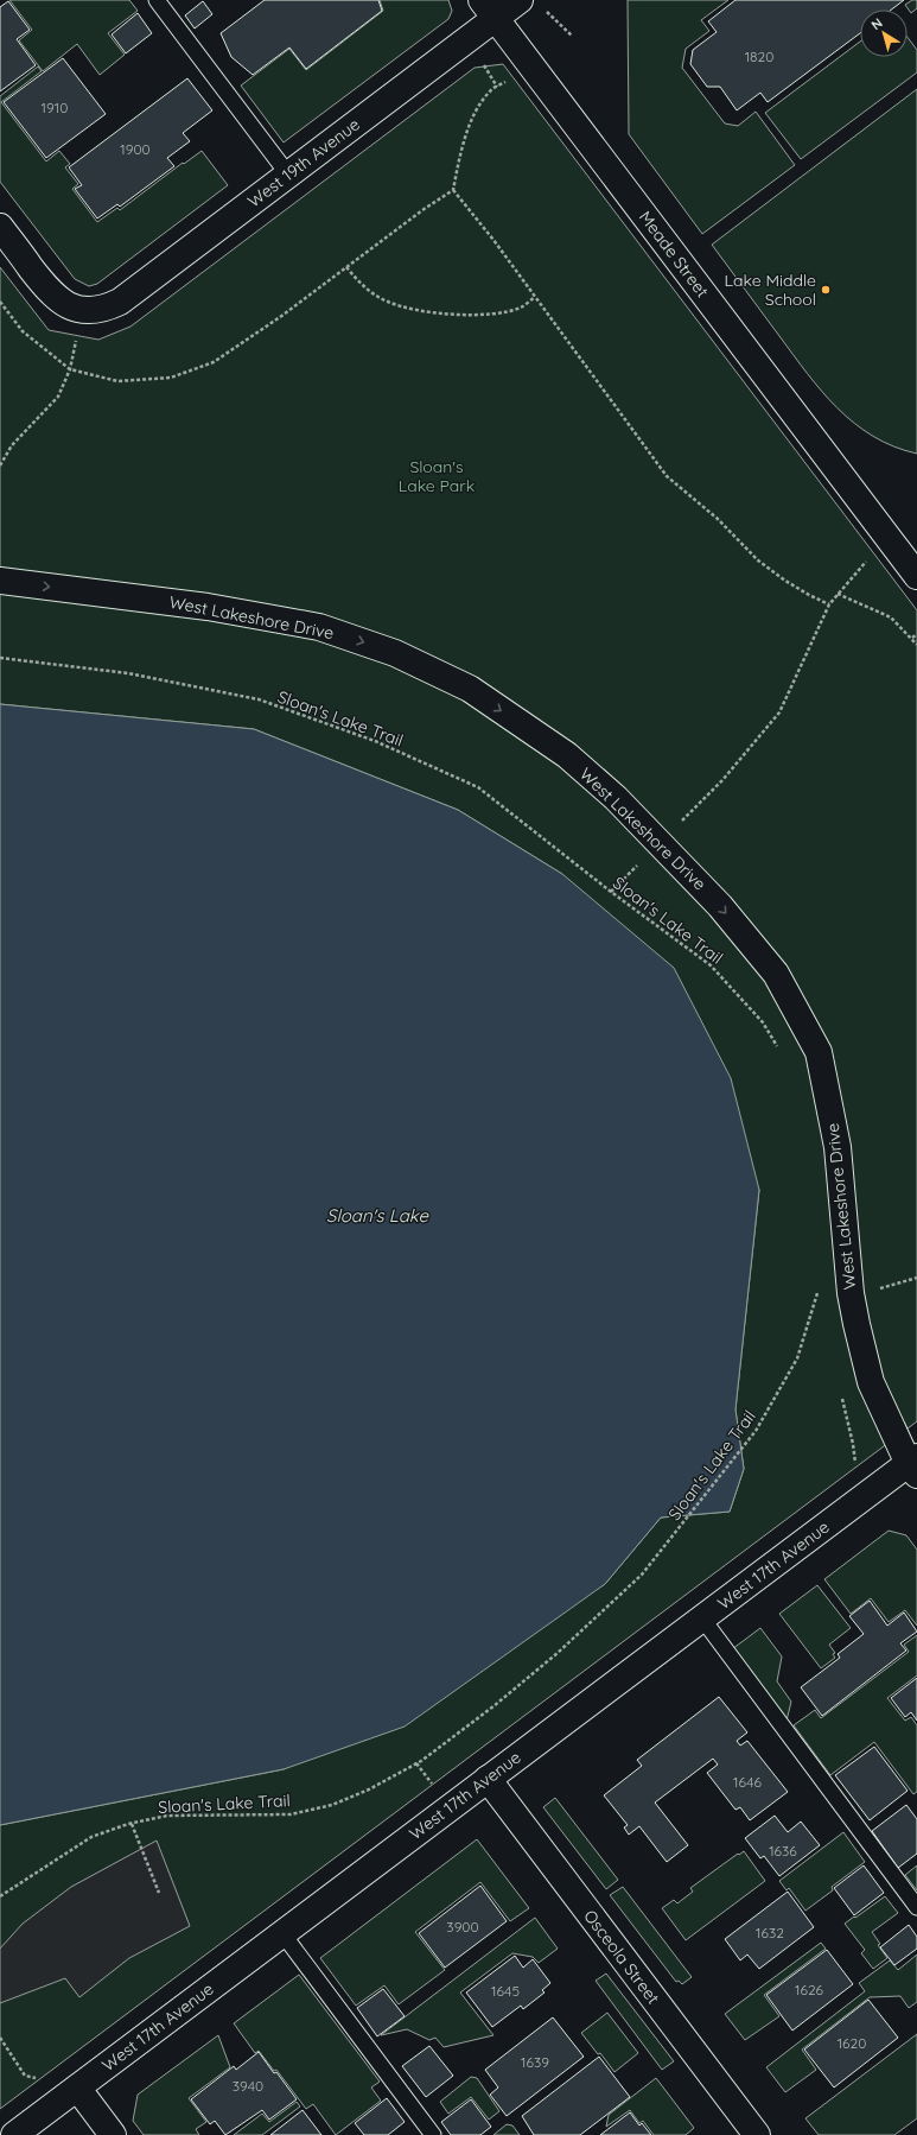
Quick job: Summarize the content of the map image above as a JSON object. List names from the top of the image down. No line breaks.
{"streets":{"street":["West 19th Avenue","Meade Street","West Lakeshore Drive","West 17th Avenue","Osceola Street"],"path":["Sloan's Lake Trail"]},"crossings":[["West 19th Avenue","Meade Street"],["West Lakeshore Drive","West 17th Avenue"],["West 17th Avenue","Osceola Street"]],"one_way":["West Lakeshore Drive"],"water":["Sloan's Lake"],"parks":["Sloan's Lake Park"],"places":["Lake Middle School"],"house_numbers":["1820","1910","1900","1646","1636","3900","1632","1626","1645","1620","1639","3940"],"north":"top left"}
